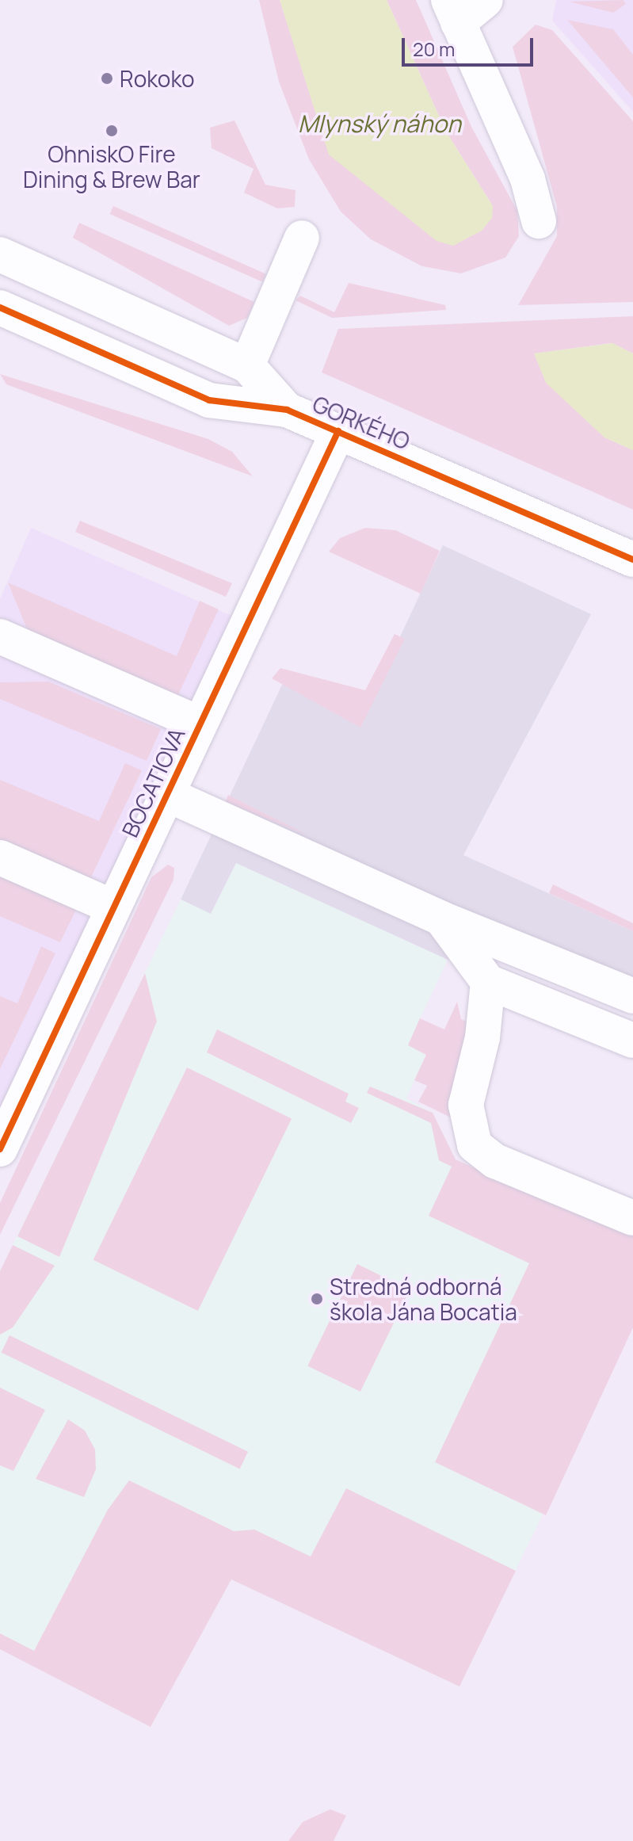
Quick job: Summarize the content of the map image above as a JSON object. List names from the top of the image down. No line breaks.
{"streets":{"street":["GORKÉHO","BOCATIOVA"]},"crossings":[["GORKÉHO","BOCATIOVA"]],"water":["Mlynský náhon"],"places":["Rokoko","OhniskO Fire Dining & Brew Bar","Stredná odborná škola Jána Bocatia"],"scale_bar":"20 m"}
